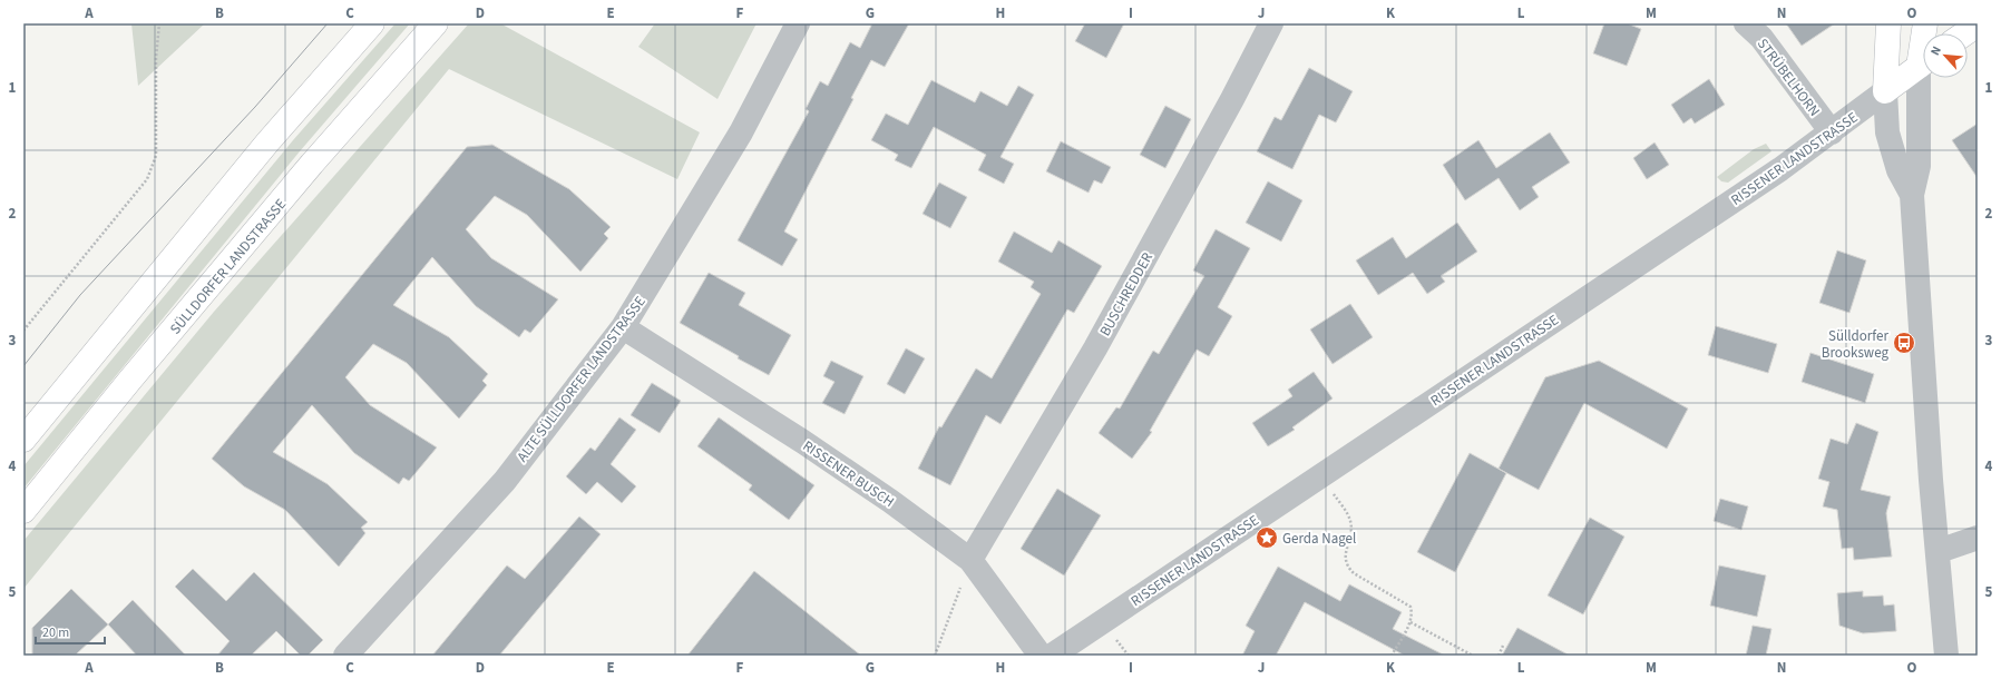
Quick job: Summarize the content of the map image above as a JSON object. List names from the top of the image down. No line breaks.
{"streets":{"main road":["RISSENER LANDSTRASSE","SÜLLDORFER LANDSTRASSE"],"street":["STRÜBELHORN","BUSCHREDDER","ALTE SÜLLDORFER LANDSTRASSE","RISSENER BUSCH"]},"crossings":[["STRÜBELHORN","RISSENER LANDSTRASSE"],["BUSCHREDDER","RISSENER BUSCH"],["ALTE SÜLLDORFER LANDSTRASSE","RISSENER BUSCH"]],"places":{"bus stop":["Sülldorfer Brooksweg"],"place":["Gerda Nagel"]},"scale_bar":"20 m","north":"top left","grid":{"columns":["A","B","C","D","E","F","G","H","I","J","K","L","M","N","O"],"rows":["1","2","3","4","5"]}}
